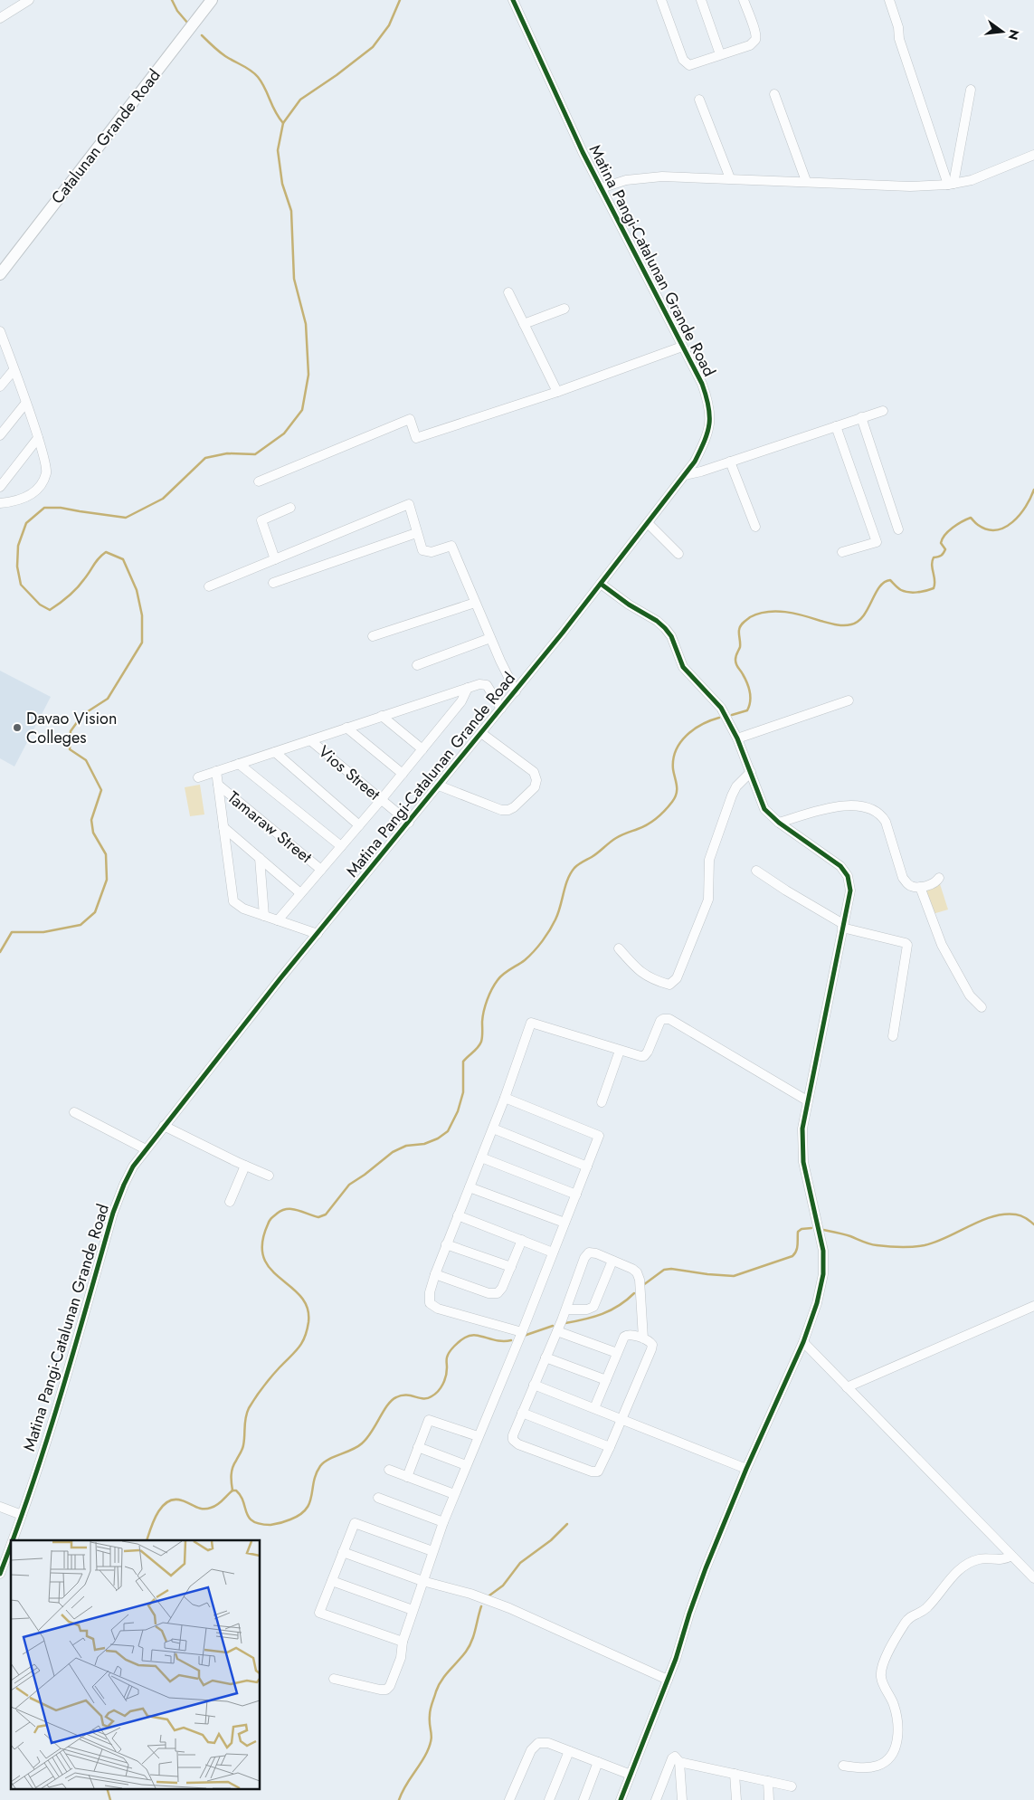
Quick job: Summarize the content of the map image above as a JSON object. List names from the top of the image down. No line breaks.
{"streets":{"main road":["Catalunan Grande Road"],"street":["Matina Pangi-Catalunan Grande Road","Vios Street","Tamaraw Street"]},"crossings":[["Matina Pangi-Catalunan Grande Road","Vios Street"]],"places":["Davao Vision Colleges"],"north":"right"}
